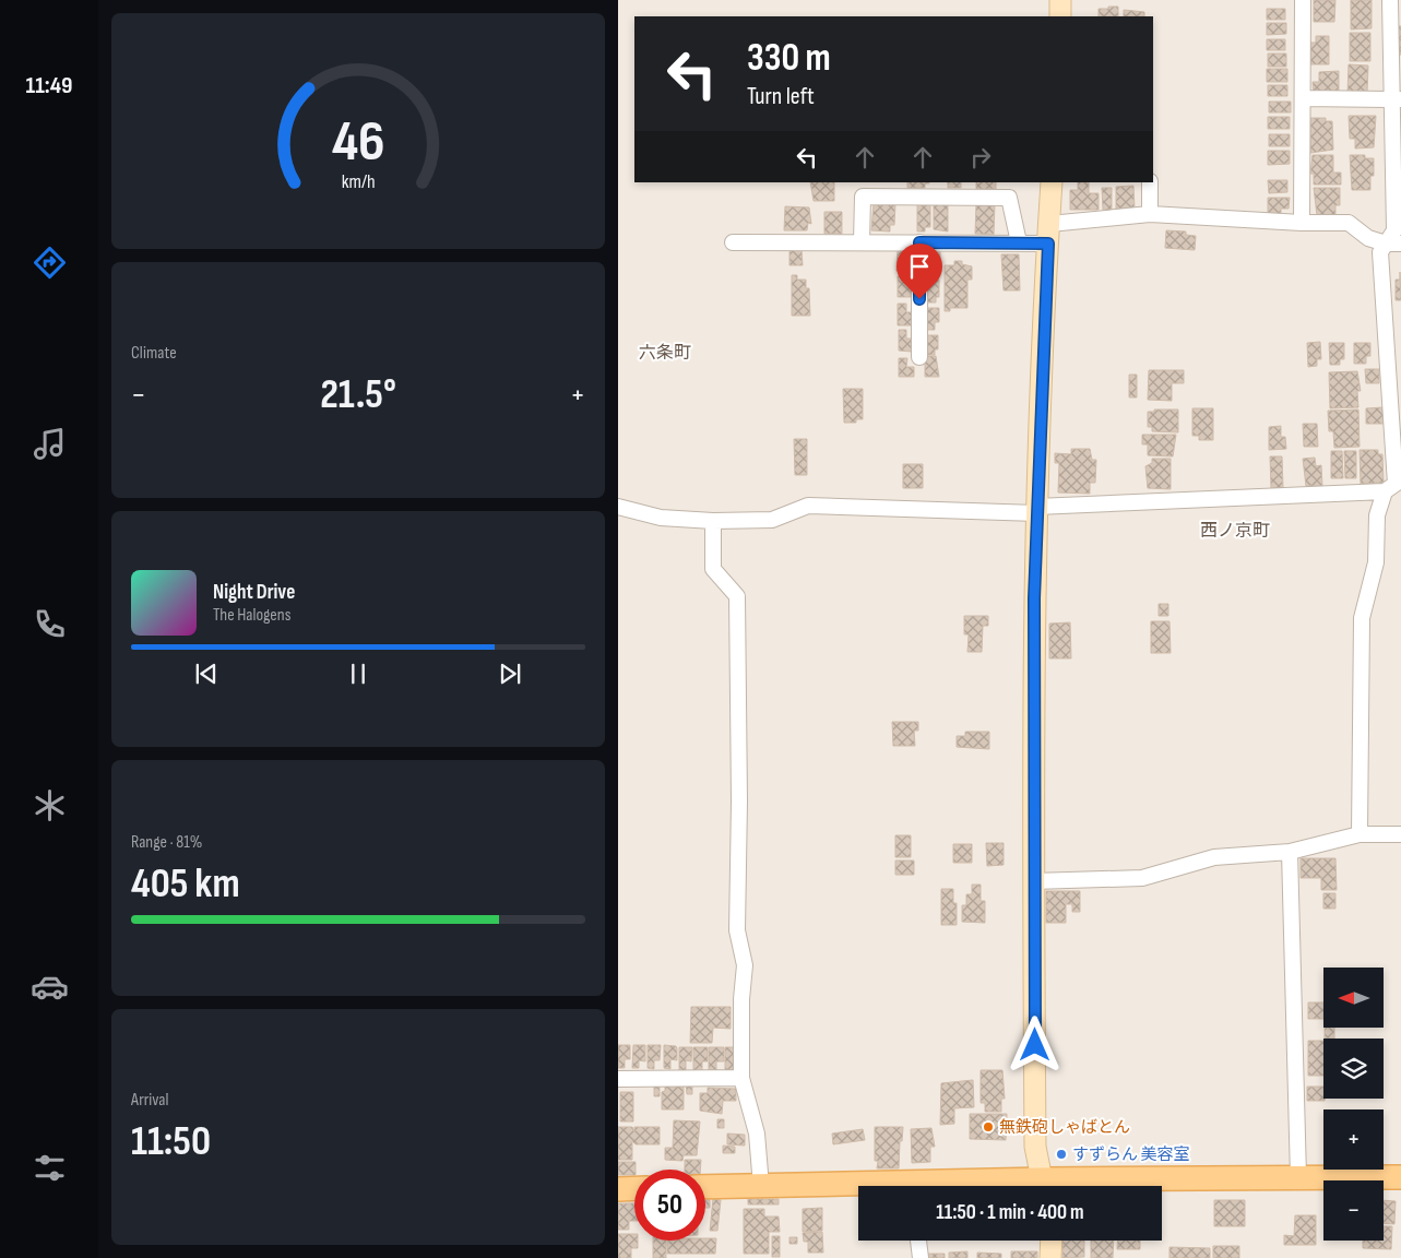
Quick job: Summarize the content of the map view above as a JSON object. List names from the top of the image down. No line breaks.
{"districts":["六条町","西ノ京町"],"places":["無鉄砲しゃばとん","すずらん 美容室"],"north":"left","page":{"tabs":"11:49","turn":["330 m","Turn left"],"tile":["Climate",["Range · 81%","405 km"],["Arrival","11:50"]],"heat":["−","21.5°","+"],"song":["Night Drive","The Halogens"],"map_buttons":["+","−"],"limit":"50","trip":"11:50 · 1 min · 400 m","gauge":["46","km/h"]}}
